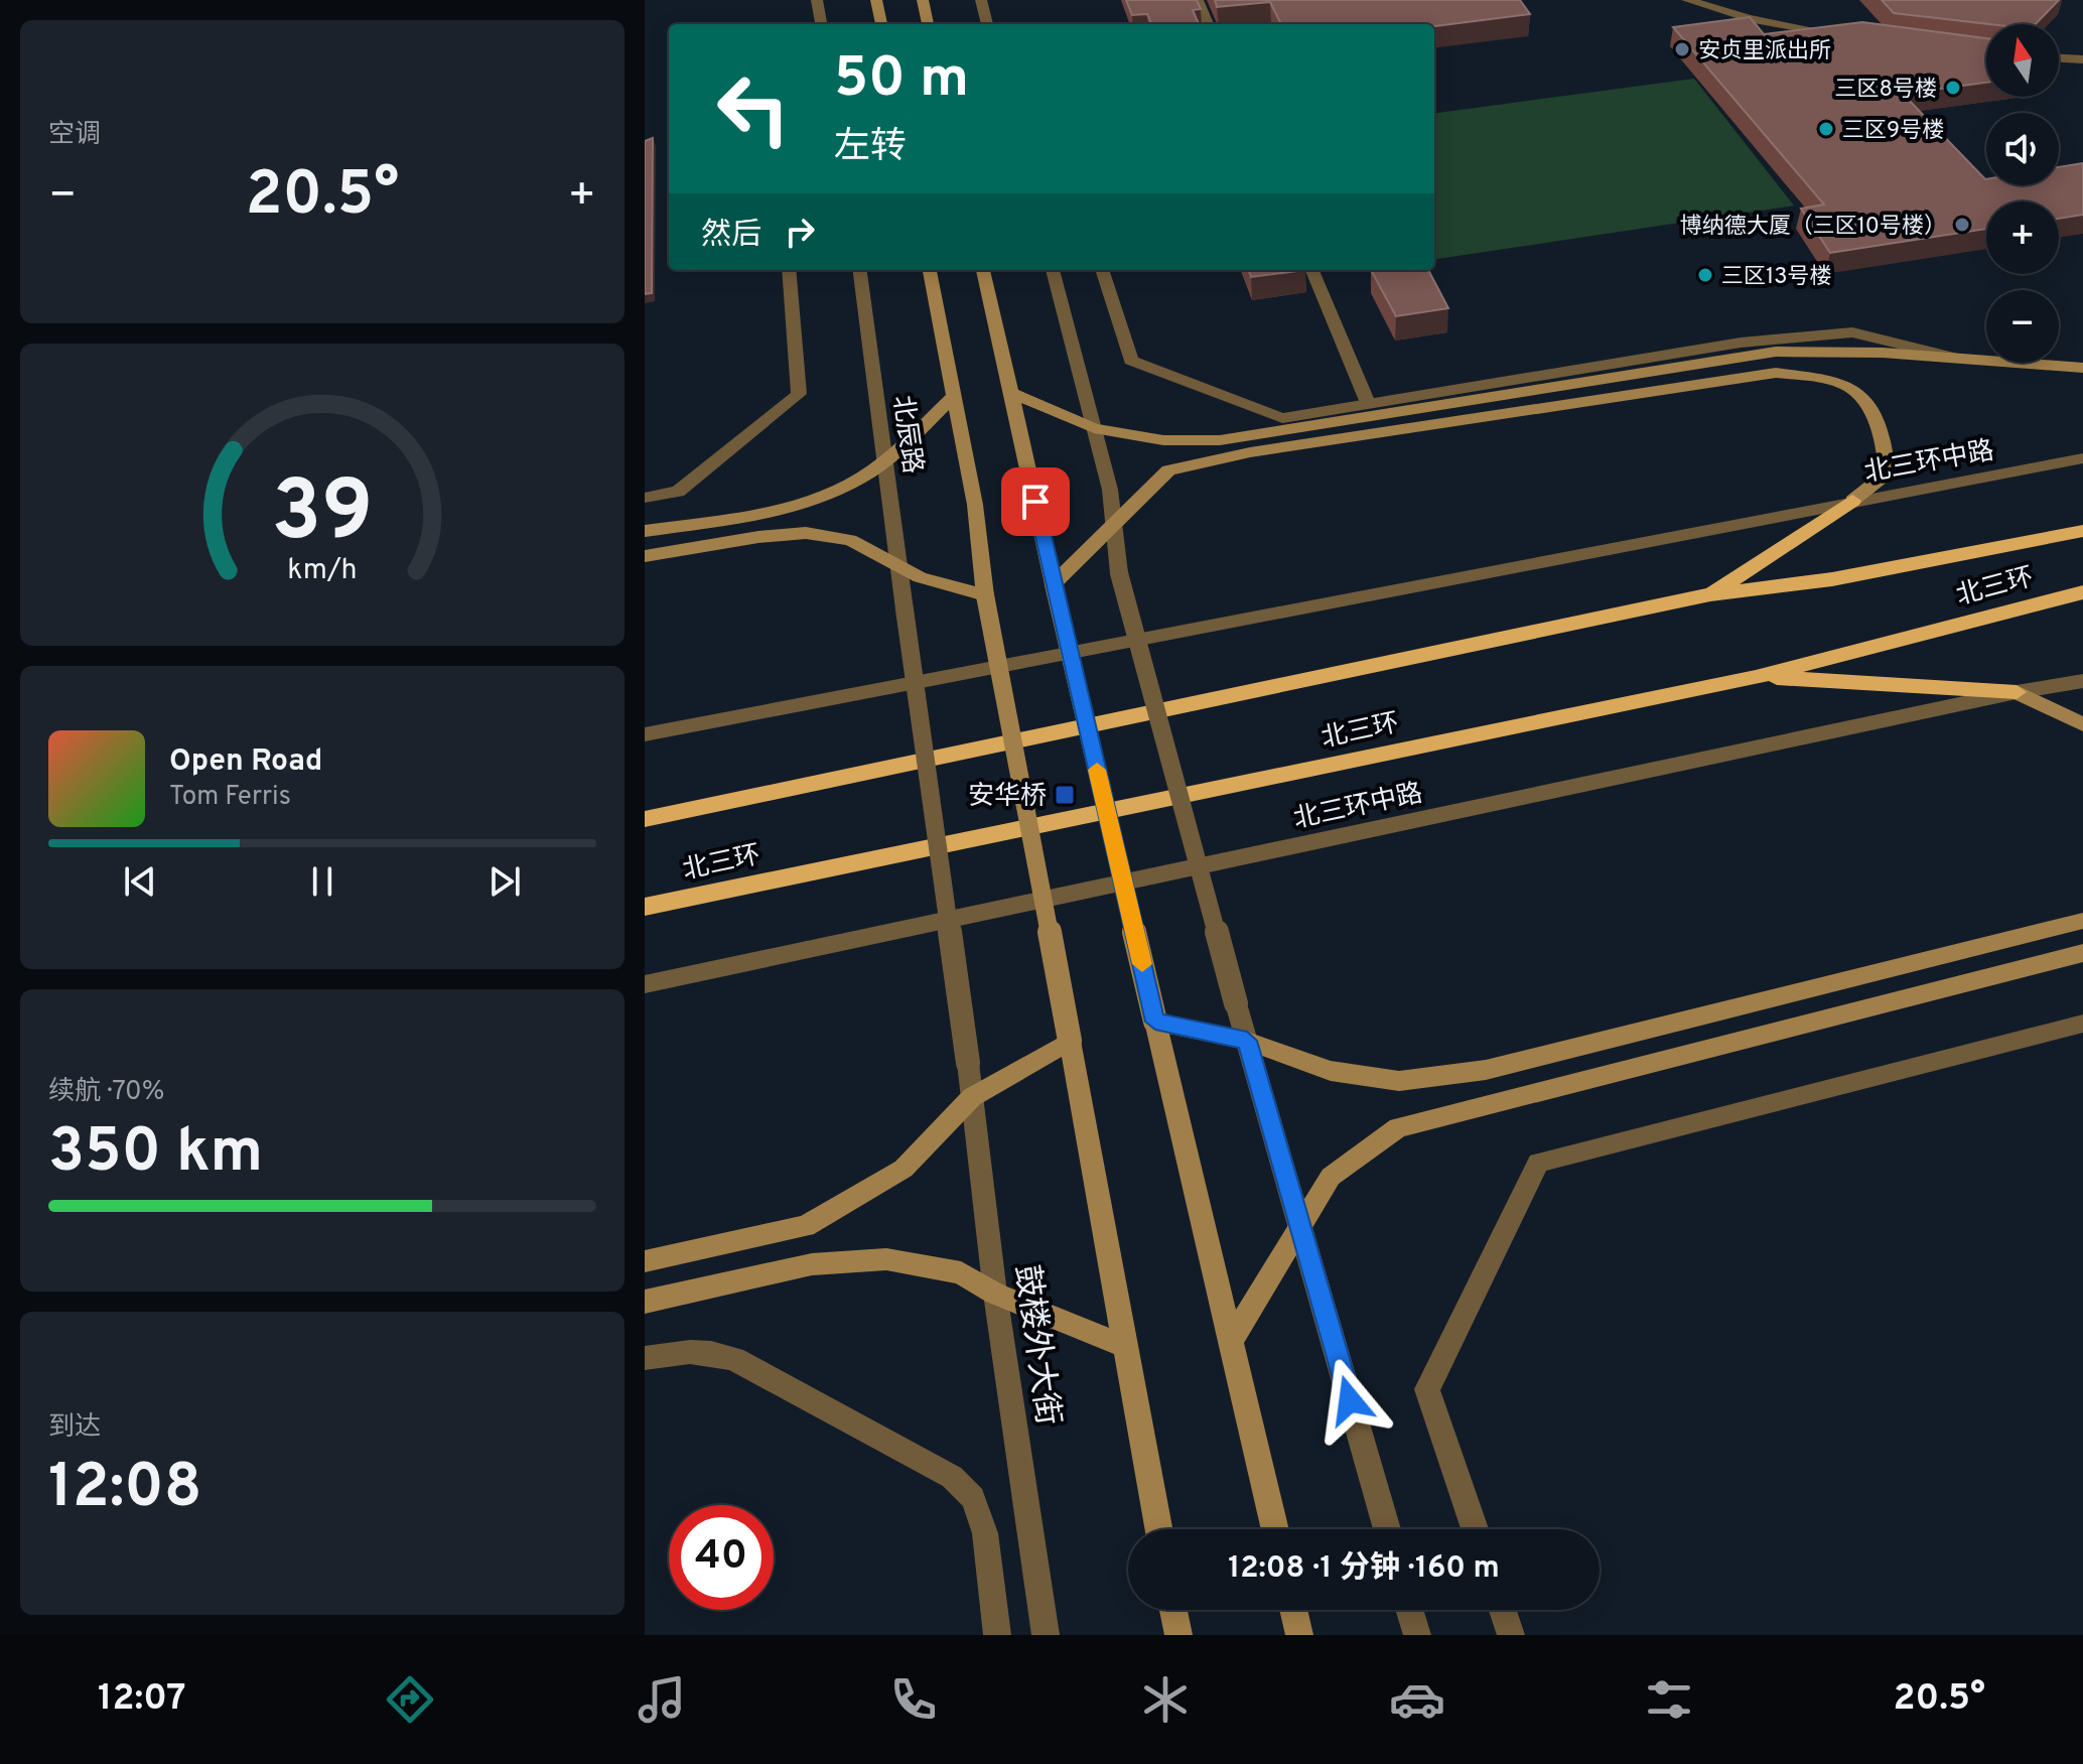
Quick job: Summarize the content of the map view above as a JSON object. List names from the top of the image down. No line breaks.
{"streets":{"highway":["北三环"],"main road":["北辰路"],"street":["北三环中路","鼓楼外大街"]},"crossings":[["北辰路","鼓楼外大街"]],"places":{"other":["安贞里派出所","三区8号楼","三区9号楼","博纳德大厦（三区10号楼）","三区13号楼"],"transit":["安华桥"]},"north":"top","page":{"tile":["空调",["续航 · 70%","350 km"],["到达","12:08"]],"map_buttons":["+","−"],"turn":["50 m","左转"],"heat":["−","20.5°","+"],"then":"然后","song":["Open Road","Tom Ferris"],"limit":"40","trip":"12:08 · 1 分钟 · 160 m","tabs":["12:07","20.5°"],"gauge":["39","km/h"]}}
